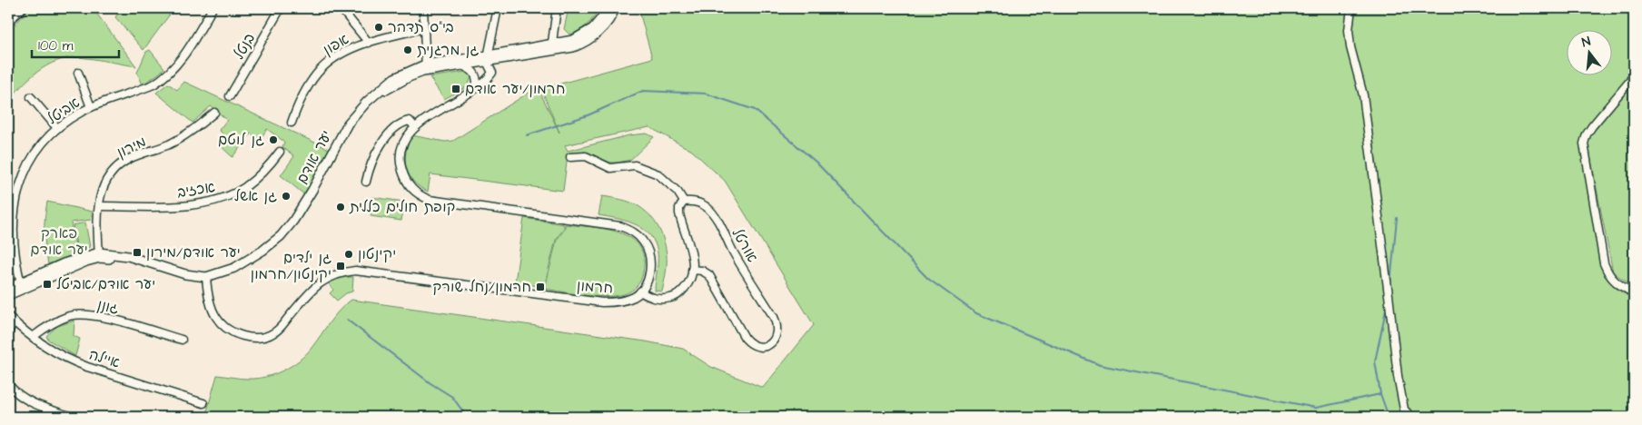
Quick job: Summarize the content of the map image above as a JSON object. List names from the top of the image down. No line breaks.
{"streets":{"street":["אפון","בנטל","אביטל","מירון","יער אודם","אכזיב","אורטל","חרמון","גונן","איילה"]},"crossings":[["אביטל","יער אודם"],["מירון","יער אודם"],["מירון","אכזיב"],["יער אודם","חרמון"],["גונן","איילה"]],"parks":["פארק יער אודם"],"places":{"other":["בי\"ס תדהר","גן מרגנית","גן לוטם","גן אשל","קופת חולים כללית","יקינטון"],"transit":["חרמון/יער אודם","יער אודם/מירון","גן ילדים יקינטון/חרמון","יער אודם/אביטל","חרמון/נחל שורק"]},"scale_bar":"100 m","north":"top"}
